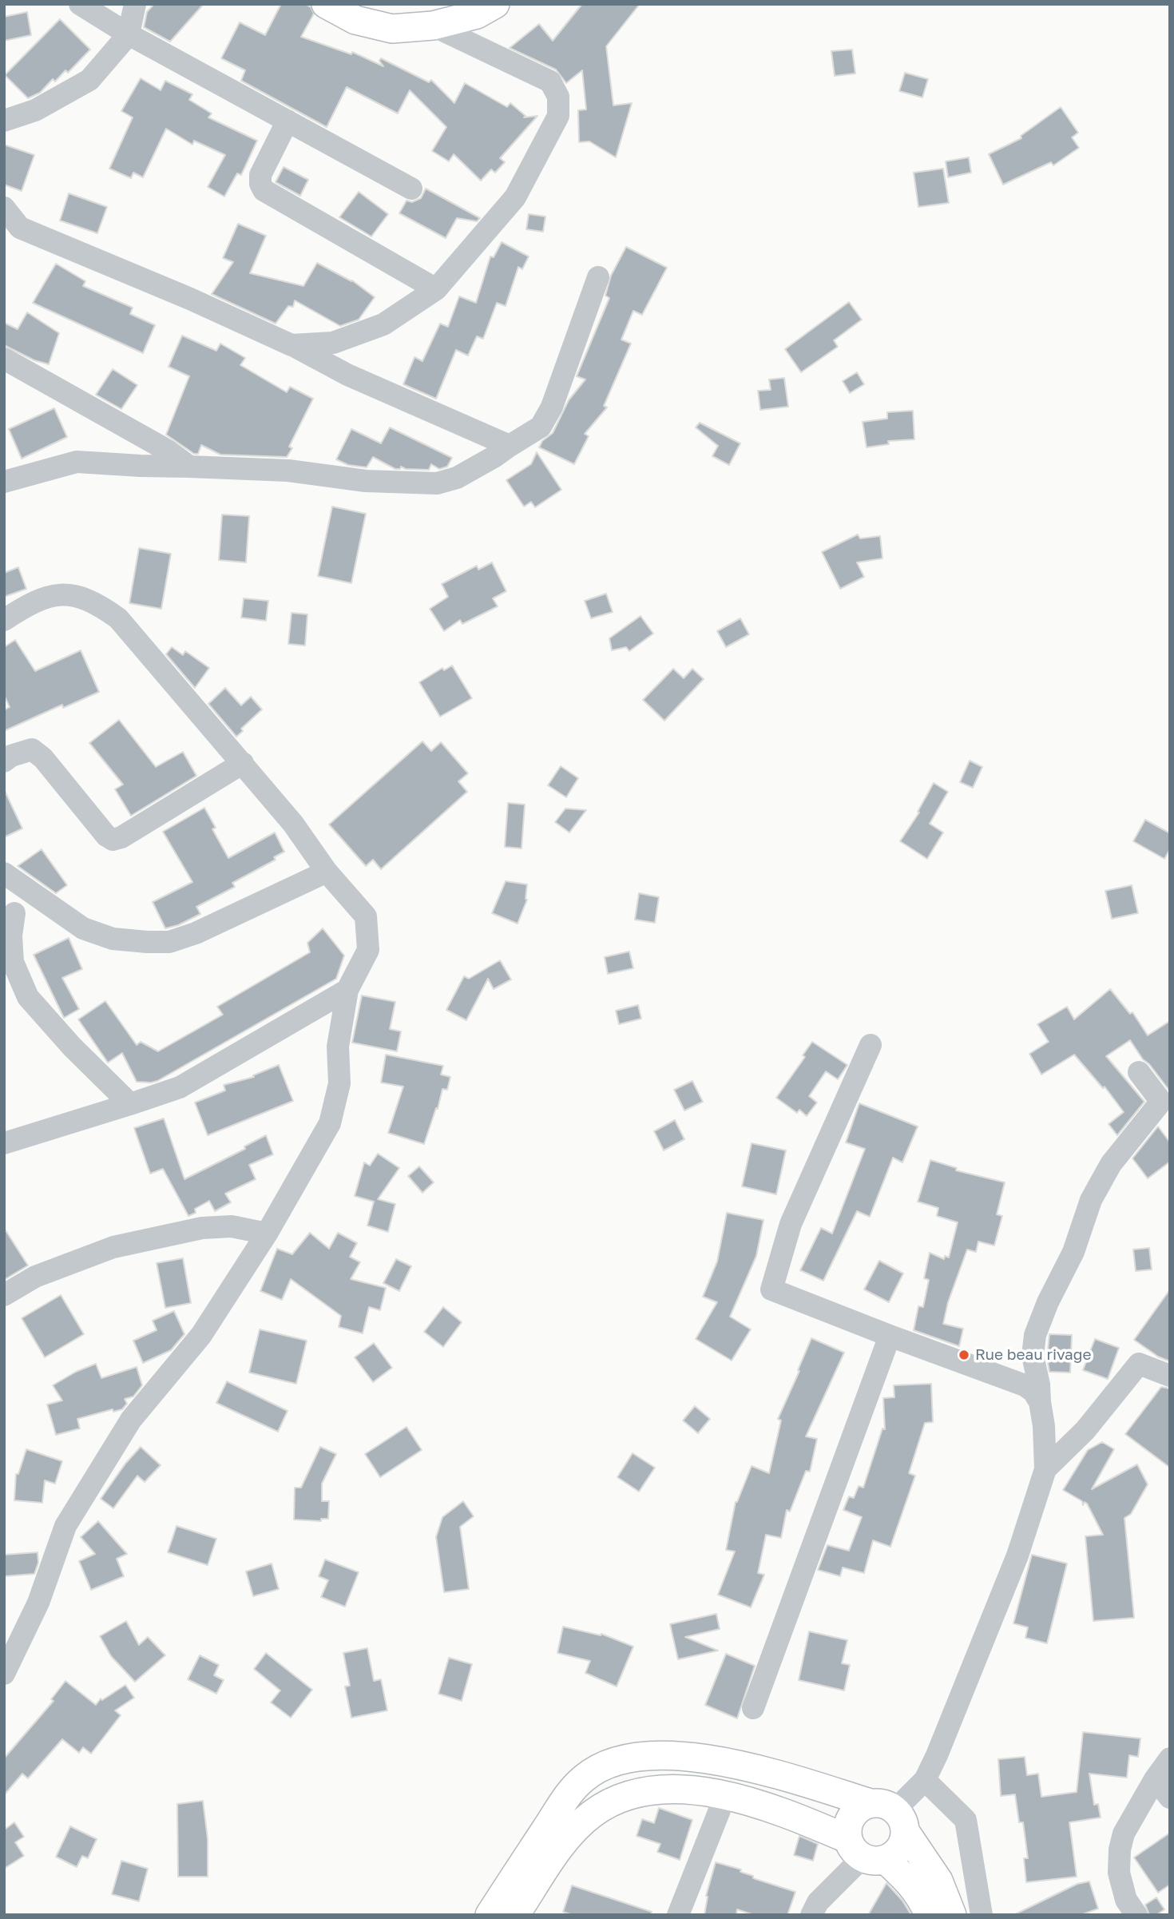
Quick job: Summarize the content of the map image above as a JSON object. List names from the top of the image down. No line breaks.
{"places":["Rue beau rivage"]}
